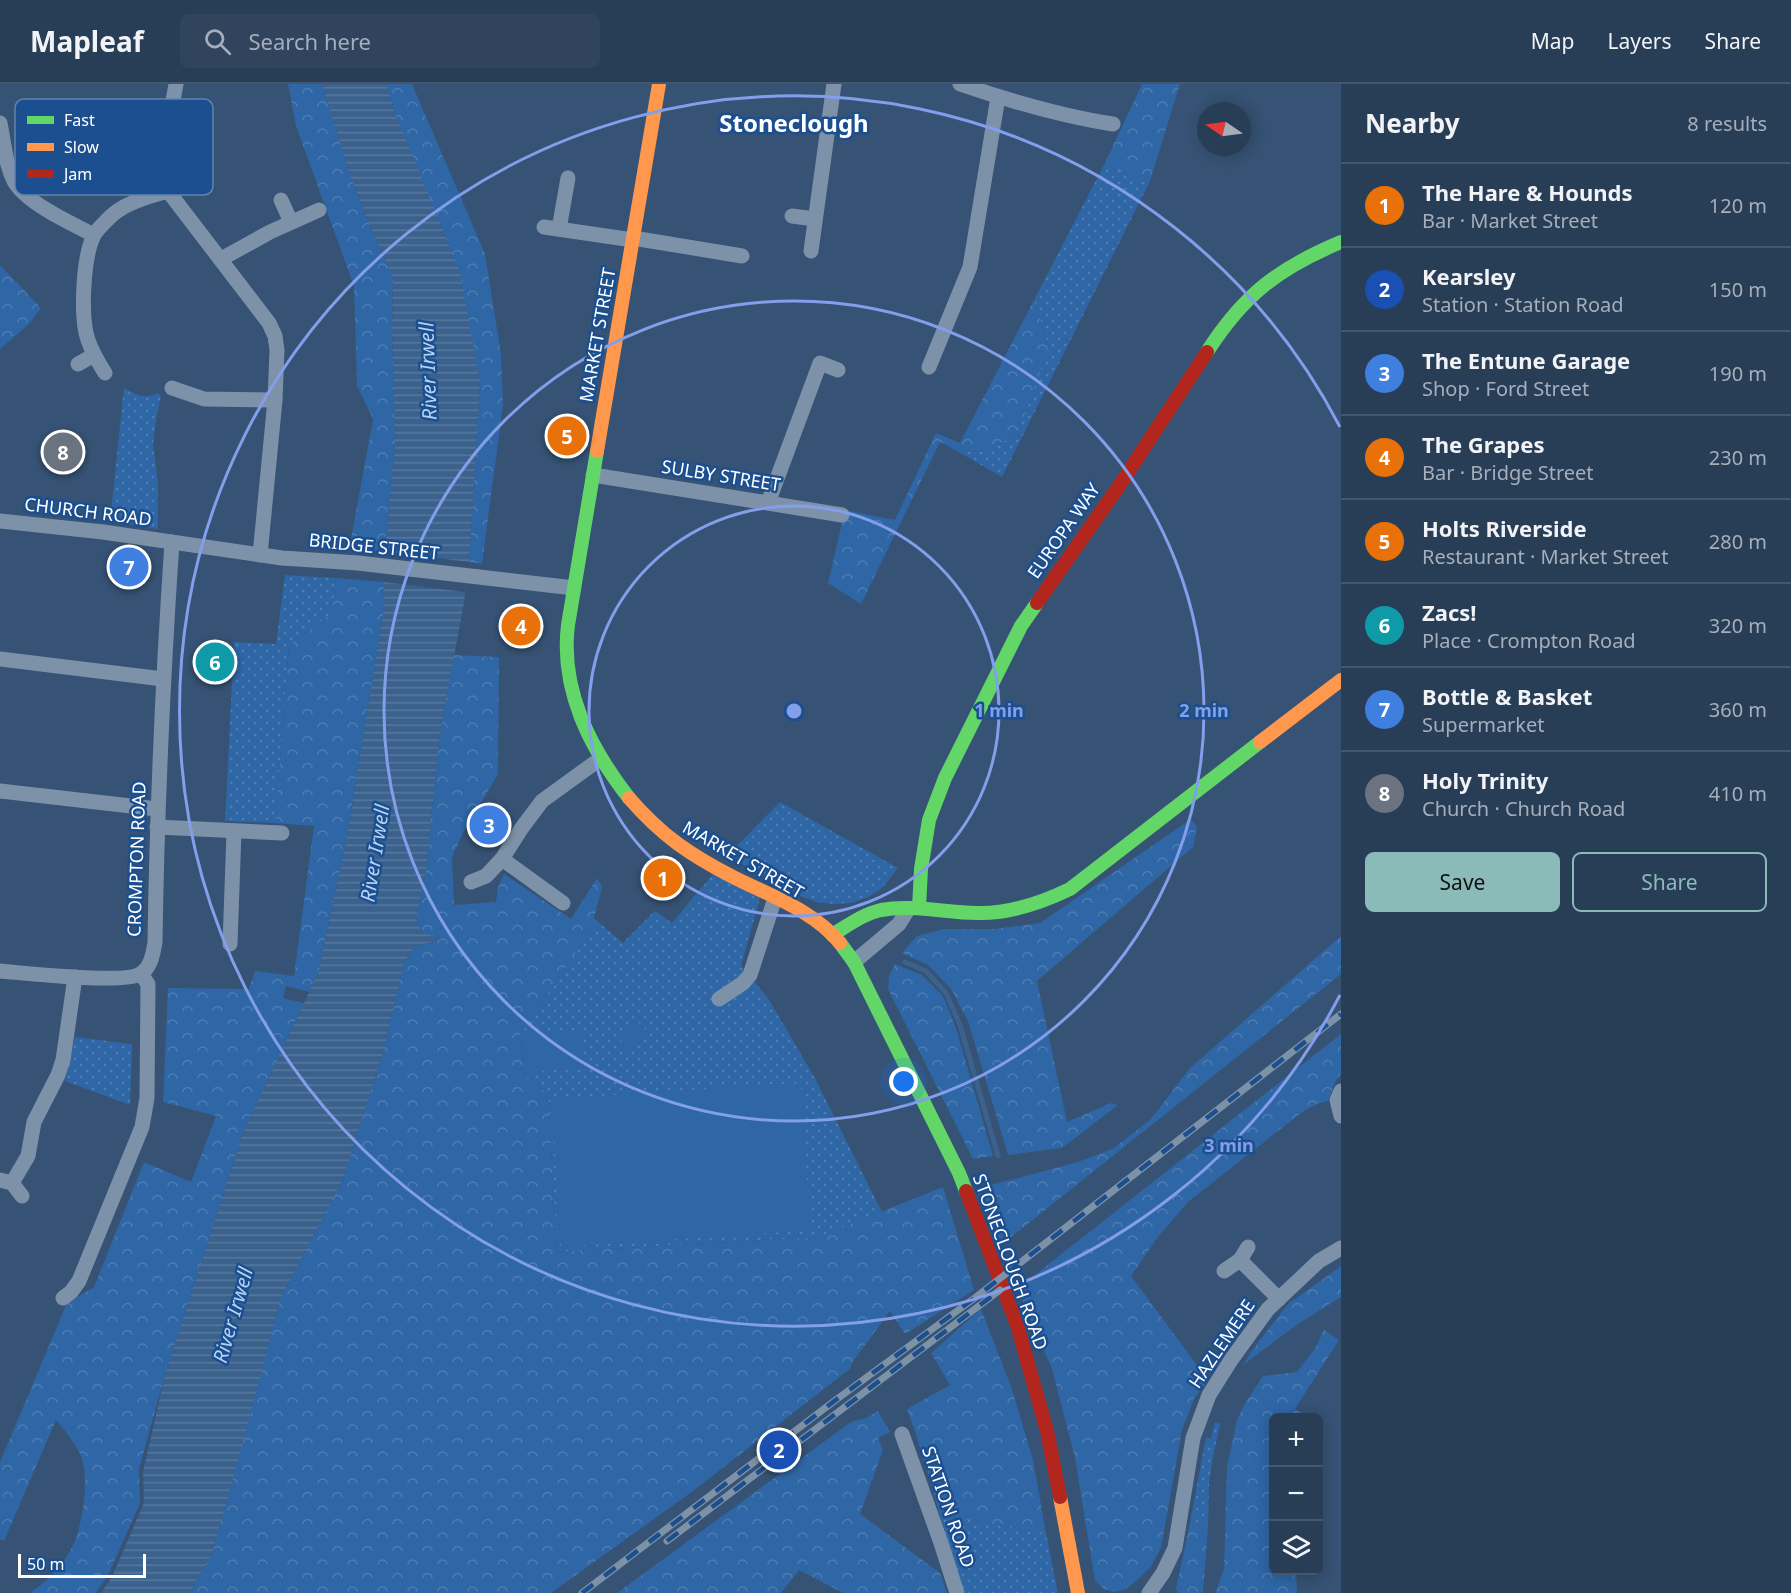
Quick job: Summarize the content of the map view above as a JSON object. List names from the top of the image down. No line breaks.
{"streets":{"main road":["MARKET STREET","EUROPA WAY","STONECLOUGH ROAD"],"street":["SULBY STREET","CHURCH ROAD","BRIDGE STREET","CROMPTON ROAD","HAZLEMERE","STATION ROAD"]},"crossings":[["MARKET STREET","SULBY STREET"],["MARKET STREET","BRIDGE STREET"],["MARKET STREET","STONECLOUGH ROAD"],["CHURCH ROAD","BRIDGE STREET"],["CHURCH ROAD","CROMPTON ROAD"],["BRIDGE STREET","CROMPTON ROAD"]],"districts":["Stoneclough"],"water":["River Irwell"],"legend":["Fast","Slow","Jam"],"scale_bar":"50 m","north":"left","page":{"header":"Mapleaf","search":"Search here","nav":["Map","Layers","Share"],"heading":["Nearby","8 results"],"list":[{"mark":"1","name":"The Hare & Hounds","note":"Bar · Market Street","value":"120 m"},{"mark":"2","name":"Kearsley","note":"Station · Station Road","value":"150 m"},{"mark":"3","name":"The Entune Garage","note":"Shop · Ford Street","value":"190 m"},{"mark":"4","name":"The Grapes","note":"Bar · Bridge Street","value":"230 m"},{"mark":"5","name":"Holts Riverside","note":"Restaurant · Market Street","value":"280 m"},{"mark":"6","name":"Zacs!","note":"Place · Crompton Road","value":"320 m"},{"mark":"7","name":"Bottle & Basket","note":"Supermarket","value":"360 m"},{"mark":"8","name":"Holy Trinity","note":"Church · Church Road","value":"410 m"}],"pins":["5","8","7","4","6","3","1","2"],"buttons":["Save","Share"],"map_buttons":["+","−"],"scale":"50 m"},"rings":["1 min","2 min","3 min"]}
